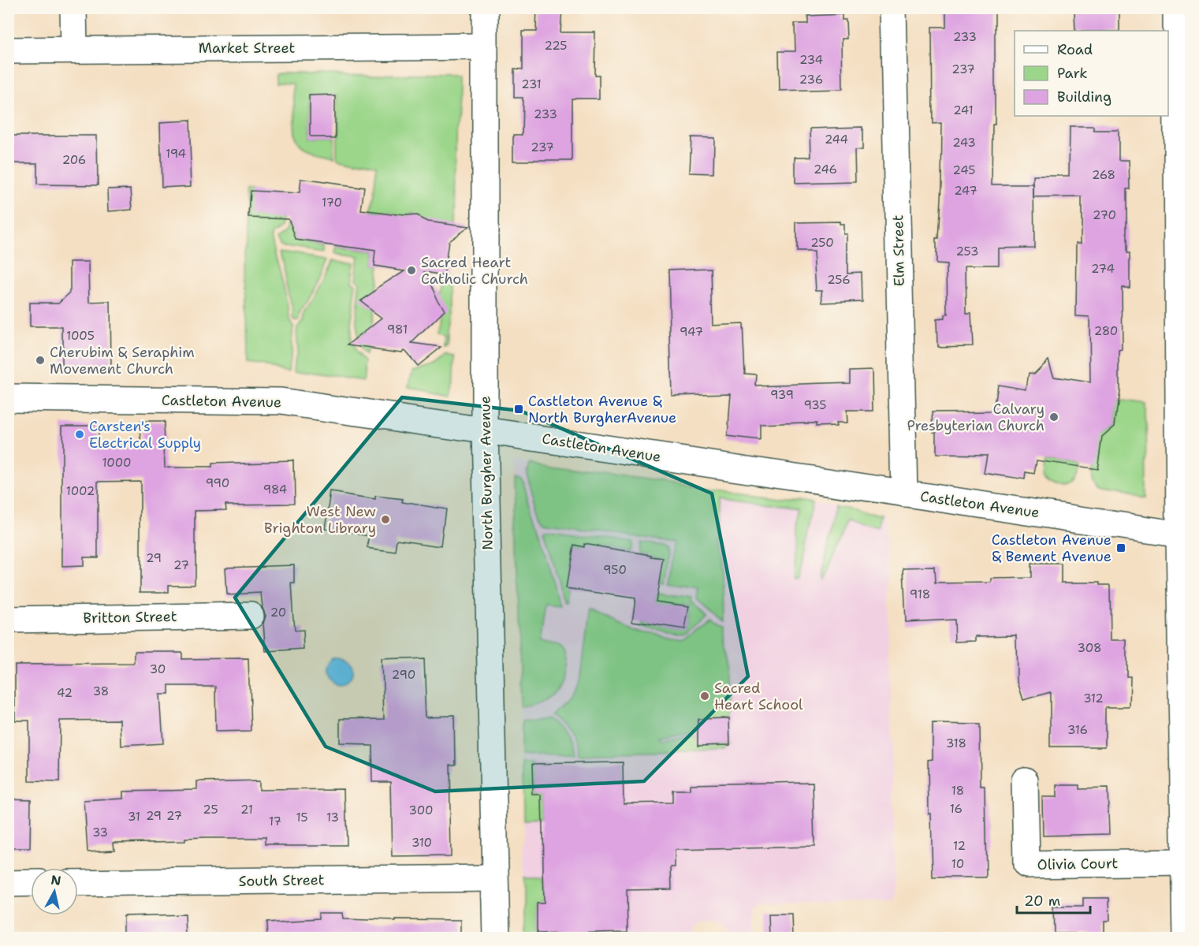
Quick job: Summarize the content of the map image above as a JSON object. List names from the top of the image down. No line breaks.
{"streets":{"street":["Market Street","Elm Street","Castleton Avenue","North Burgher Avenue","Britton Street","Olivia Court","South Street"]},"crossings":[["Market Street","North Burgher Avenue"],["Elm Street","Castleton Avenue"],["Castleton Avenue","North Burgher Avenue"],["North Burgher Avenue","South Street"]],"places":{"other":["Sacred Heart Catholic Church","Cherubim & Seraphim Movement Church","Calvary Presbyterian Church","Carsten's Electrical Supply","West New Brighton Library","Sacred Heart School"],"transit":["Castleton Avenue & North BurgherAvenue","Castleton Avenue & Bement Avenue"]},"house_numbers":["233","225","234","237","236","231","241","233","244","243","237","194","206","246","245","268","247","170","270","250","253","274","256","981","280","947","1005","939","935","1000","990","984","1002","29","27","950","918","20","308","30","290","38","42","312","316","318","18","16","25","21","300","29","27","31","15","13","17","33","310","12","10"],"legend":["Road","Park","Building"],"scale_bar":"20 m","north":"top"}
